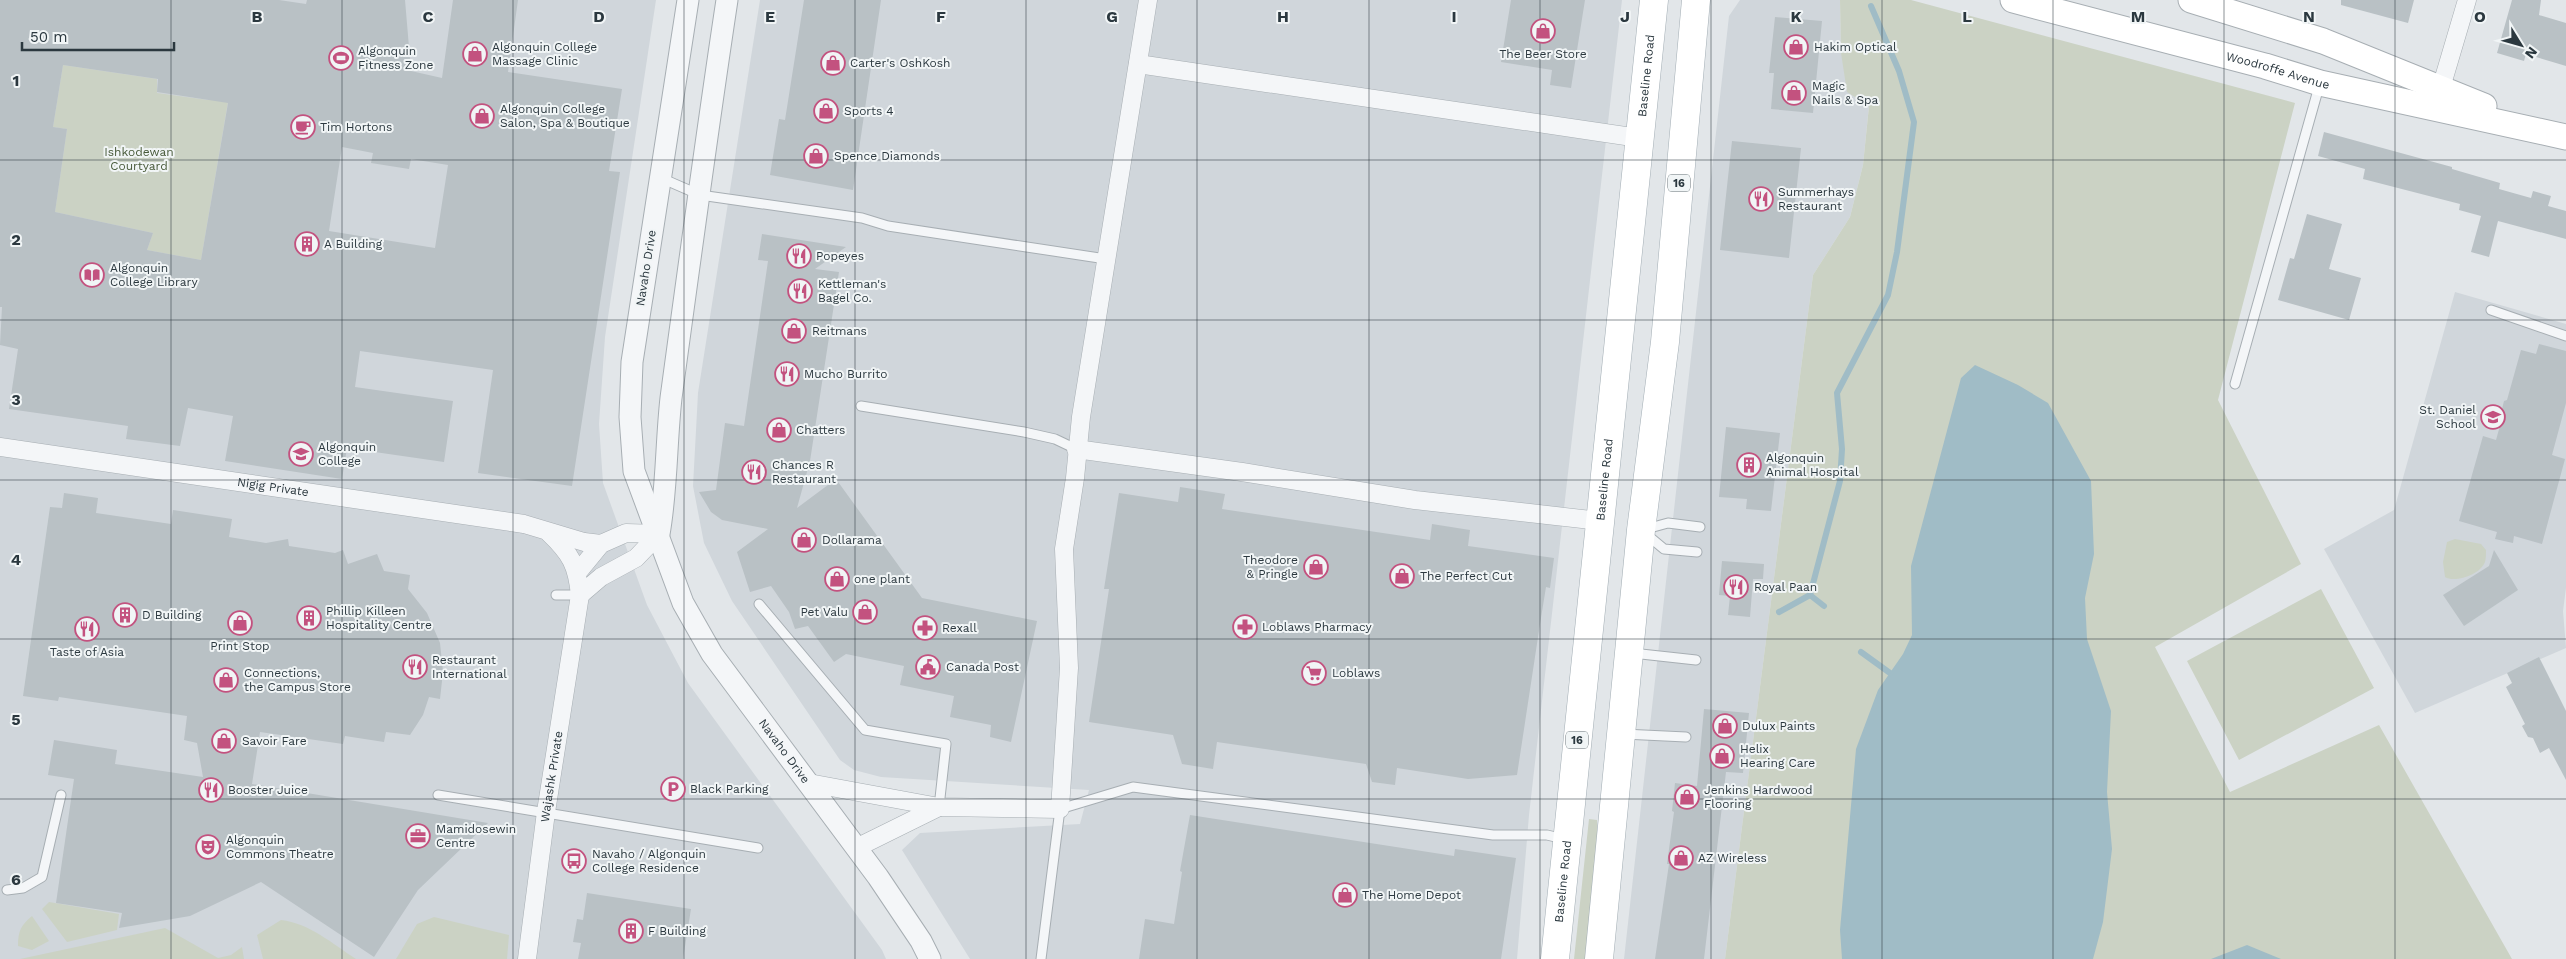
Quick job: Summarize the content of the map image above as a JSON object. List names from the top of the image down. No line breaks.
{"streets":{"main road":["Woodroffe Avenue","Baseline Road","16"],"street":["Navaho Drive","Nigig Private","Wajashk Private"]},"crossings":[["Nigig Private","Wajashk Private"]],"parks":["Ishkodewan Courtyard"],"places":{"shop":["The Beer Store","Hakim Optical","Algonquin College Massage Clinic","Carter's OshKosh","Magic Nails & Spa","Sports 4","Algonquin College Salon, Spa & Boutique","Spence Diamonds","Reitmans","Chatters","Dollarama","Theodore & Pringle","The Perfect Cut","one plant","Pet Valu","Print Stop","Connections, the Campus Store","Dulux Paints","Savoir Fare","Helix Hearing Care","Jenkins Hardwood Flooring","AZ Wireless","The Home Depot"],"sports":["Algonquin Fitness Zone"],"cafe":["Tim Hortons"],"restaurant":["Summerhays Restaurant","Popeyes","Kettleman's Bagel Co.","Mucho Burrito","Chances R Restaurant","Royal Paan","Taste of Asia","Restaurant International","Booster Juice"],"building":["A Building","Algonquin Animal Hospital","D Building","Phillip Killeen Hospitality Centre","F Building"],"library":["Algonquin College Library"],"school or university":["St. Daniel School","Algonquin College"],"pharmacy":["Loblaws Pharmacy","Rexall"],"public building":["Canada Post"],"supermarket":["Loblaws"],"parking":["Black Parking"],"office":["Mamidosewin Centre"],"theatre":["Algonquin Commons Theatre"],"bus stop":["Navaho / Algonquin College Residence"]},"scale_bar":"50 m","north":"bottom right","grid":{"columns":["B","C","D","E","F","G","H","I","J","K","L","M","N","O"],"rows":["1","2","3","4","5","6"]}}
